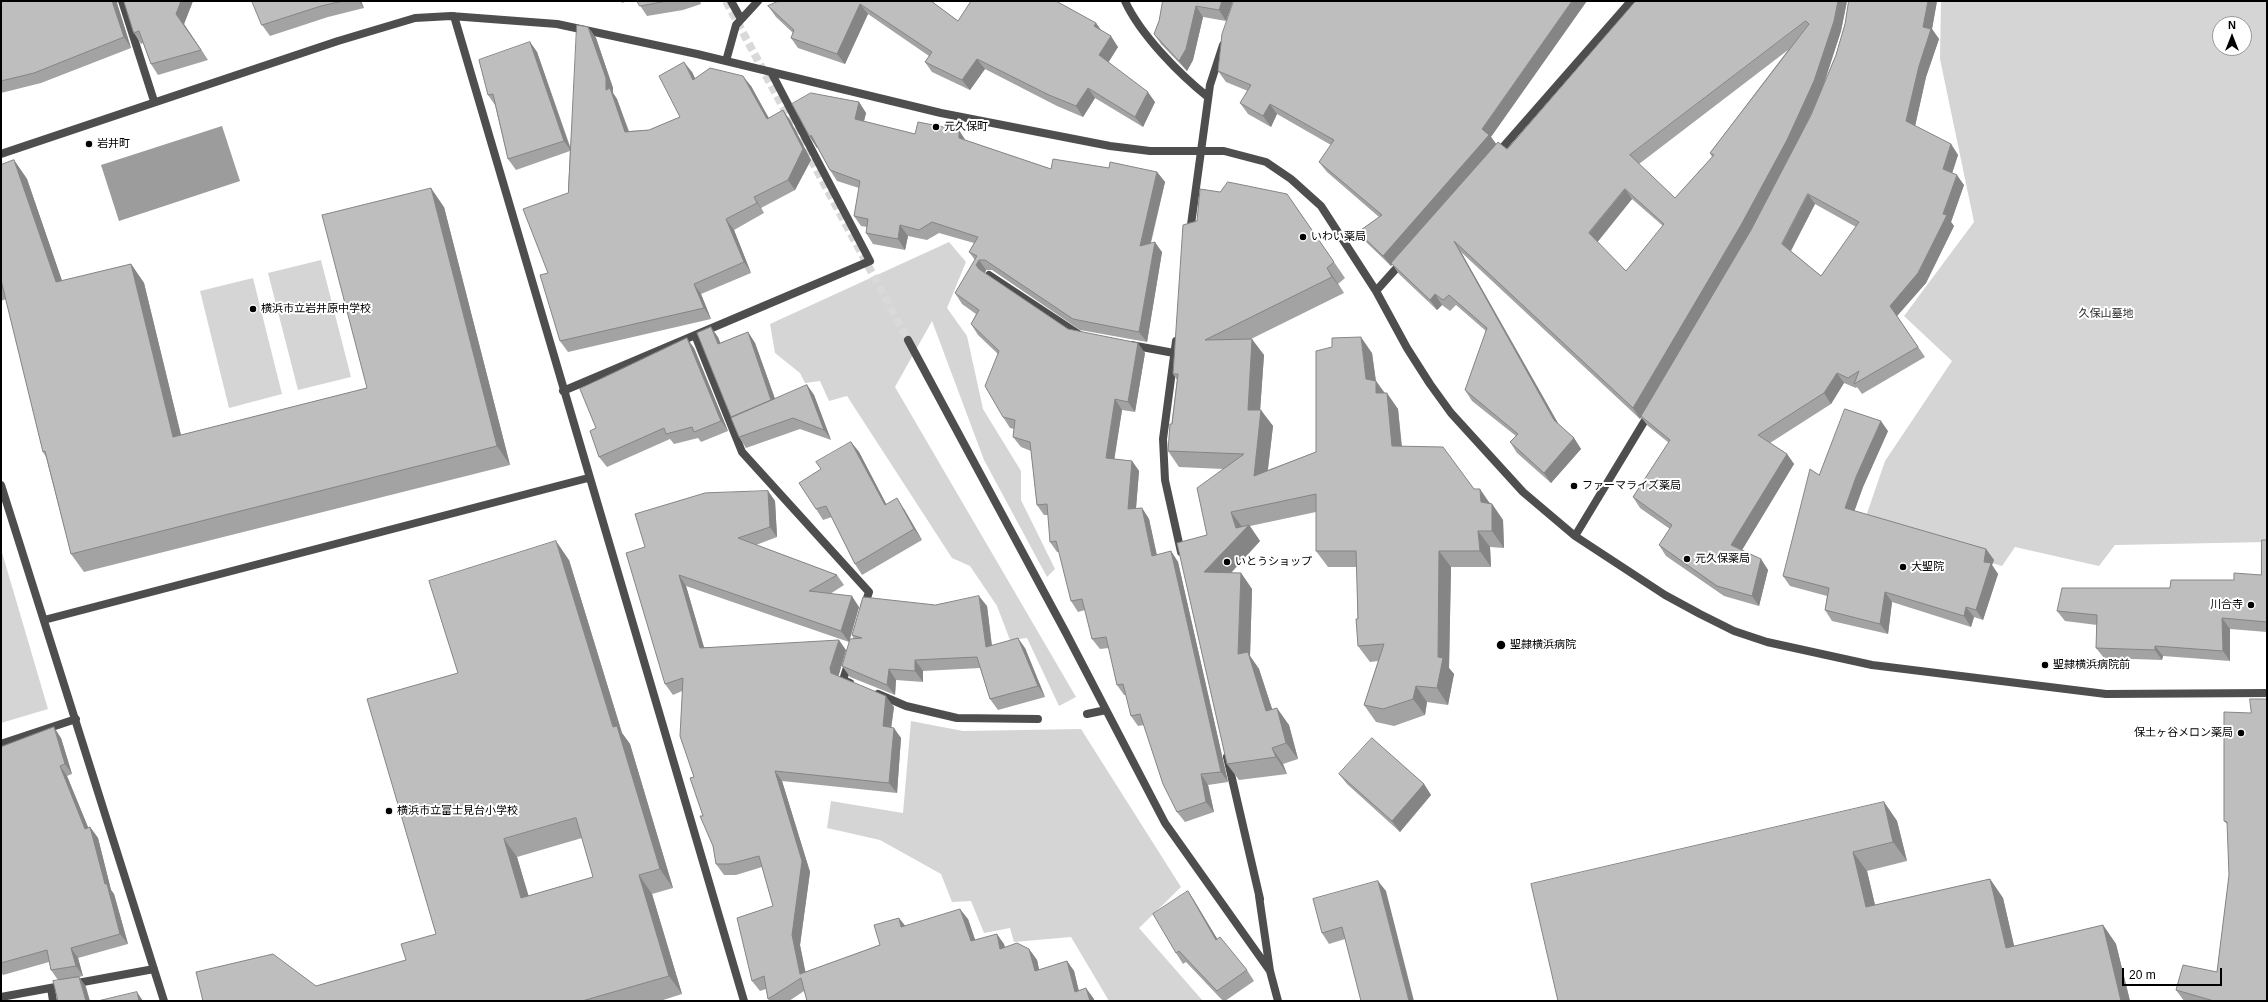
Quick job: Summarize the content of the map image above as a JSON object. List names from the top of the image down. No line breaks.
{"parks":["久保山墓地"],"places":["元久保町","岩井町","いわい薬局","横浜市立岩井原中学校","ファーマライズ薬局","元久保薬局","いとうショップ","大聖院","川合寺","聖隷横浜病院","聖隷横浜病院前","保土ヶ谷メロン薬局","横浜市立富士見台小学校"],"scale_bar":"20 m","north":"top"}
